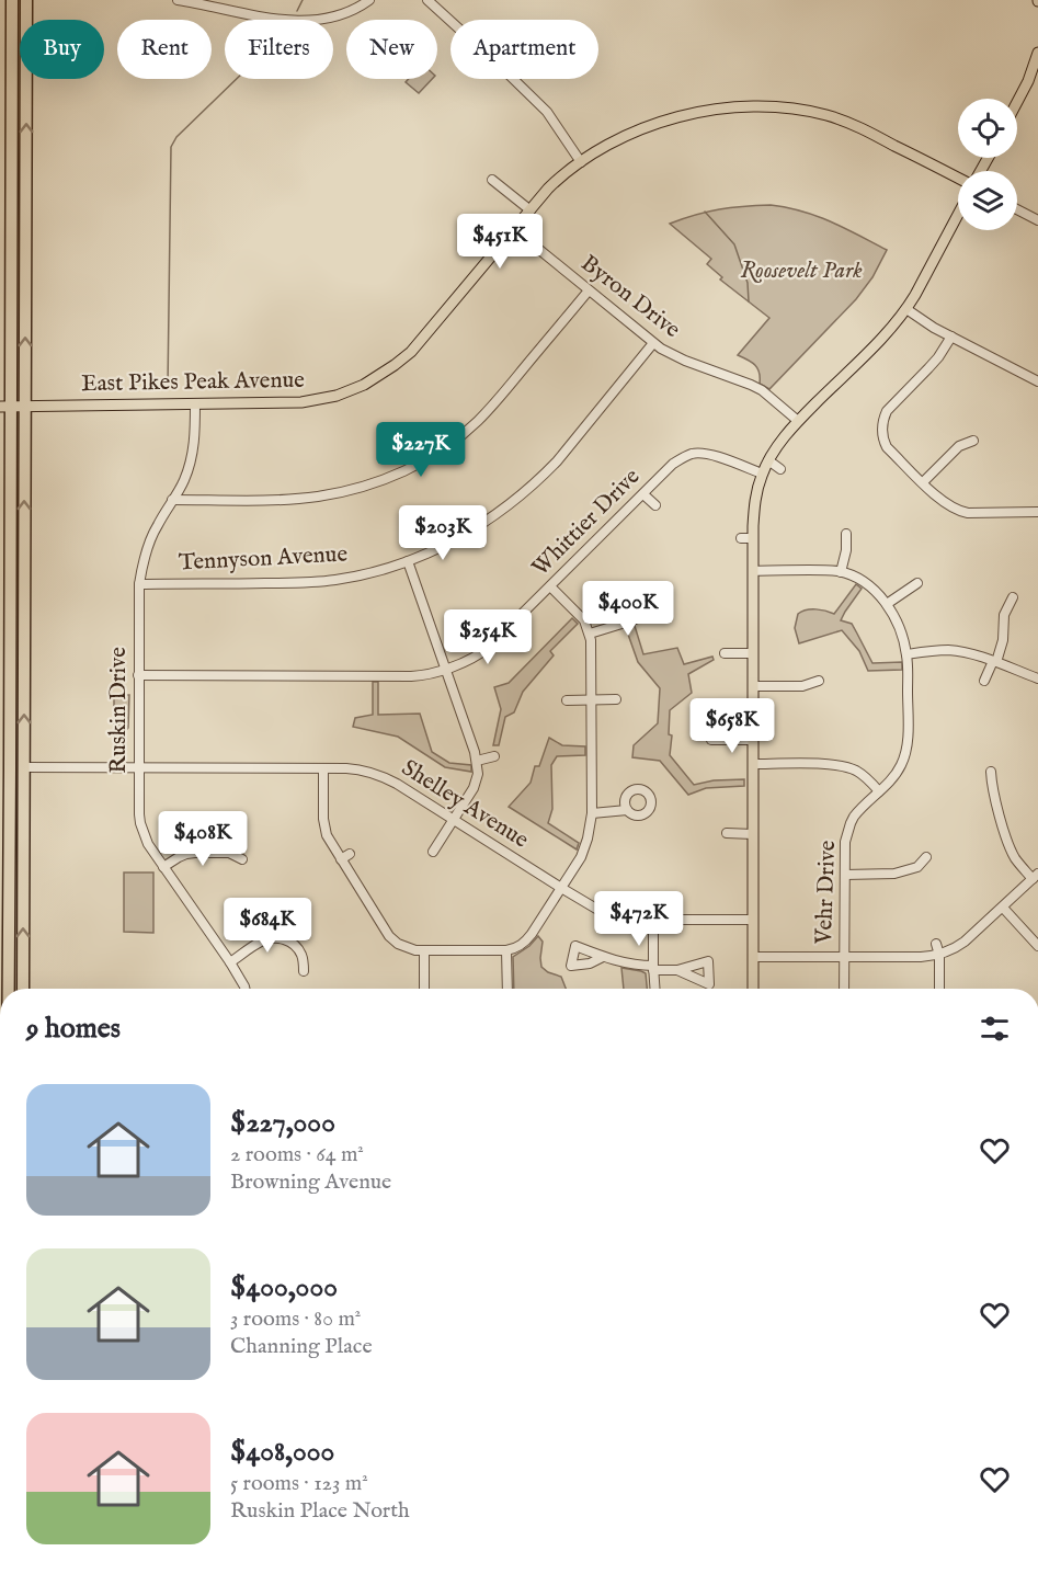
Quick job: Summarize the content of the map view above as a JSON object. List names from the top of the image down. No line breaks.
{"streets":{"main road":["East Pikes Peak Avenue"],"street":["Byron Drive","Whittier Drive","Tennyson Avenue","Ruskin Drive","Shelley Avenue","Vehr Drive"]},"crossings":[["Byron Drive","East Pikes Peak Avenue"],["Byron Drive","Tennyson Avenue"],["East Pikes Peak Avenue","Ruskin Drive"],["Whittier Drive","Ruskin Drive"],["Tennyson Avenue","Ruskin Drive"],["Ruskin Drive","Shelley Avenue"]],"parks":["Roosevelt Park"],"page":{"chip":["Buy","Rent","Filters","New","Apartment"],"price":["$451K","$227K","$203K","$400K","$254K","$658K","$408K","$472K","$684K"],"heading":"9 homes","list":[{"name":"$227,000","note":"2 rooms · 64 m² · Browning Avenue"},{"name":"$400,000","note":"3 rooms · 80 m² · Channing Place"},{"name":"$408,000","note":"5 rooms · 123 m² · Ruskin Place North"}]}}
